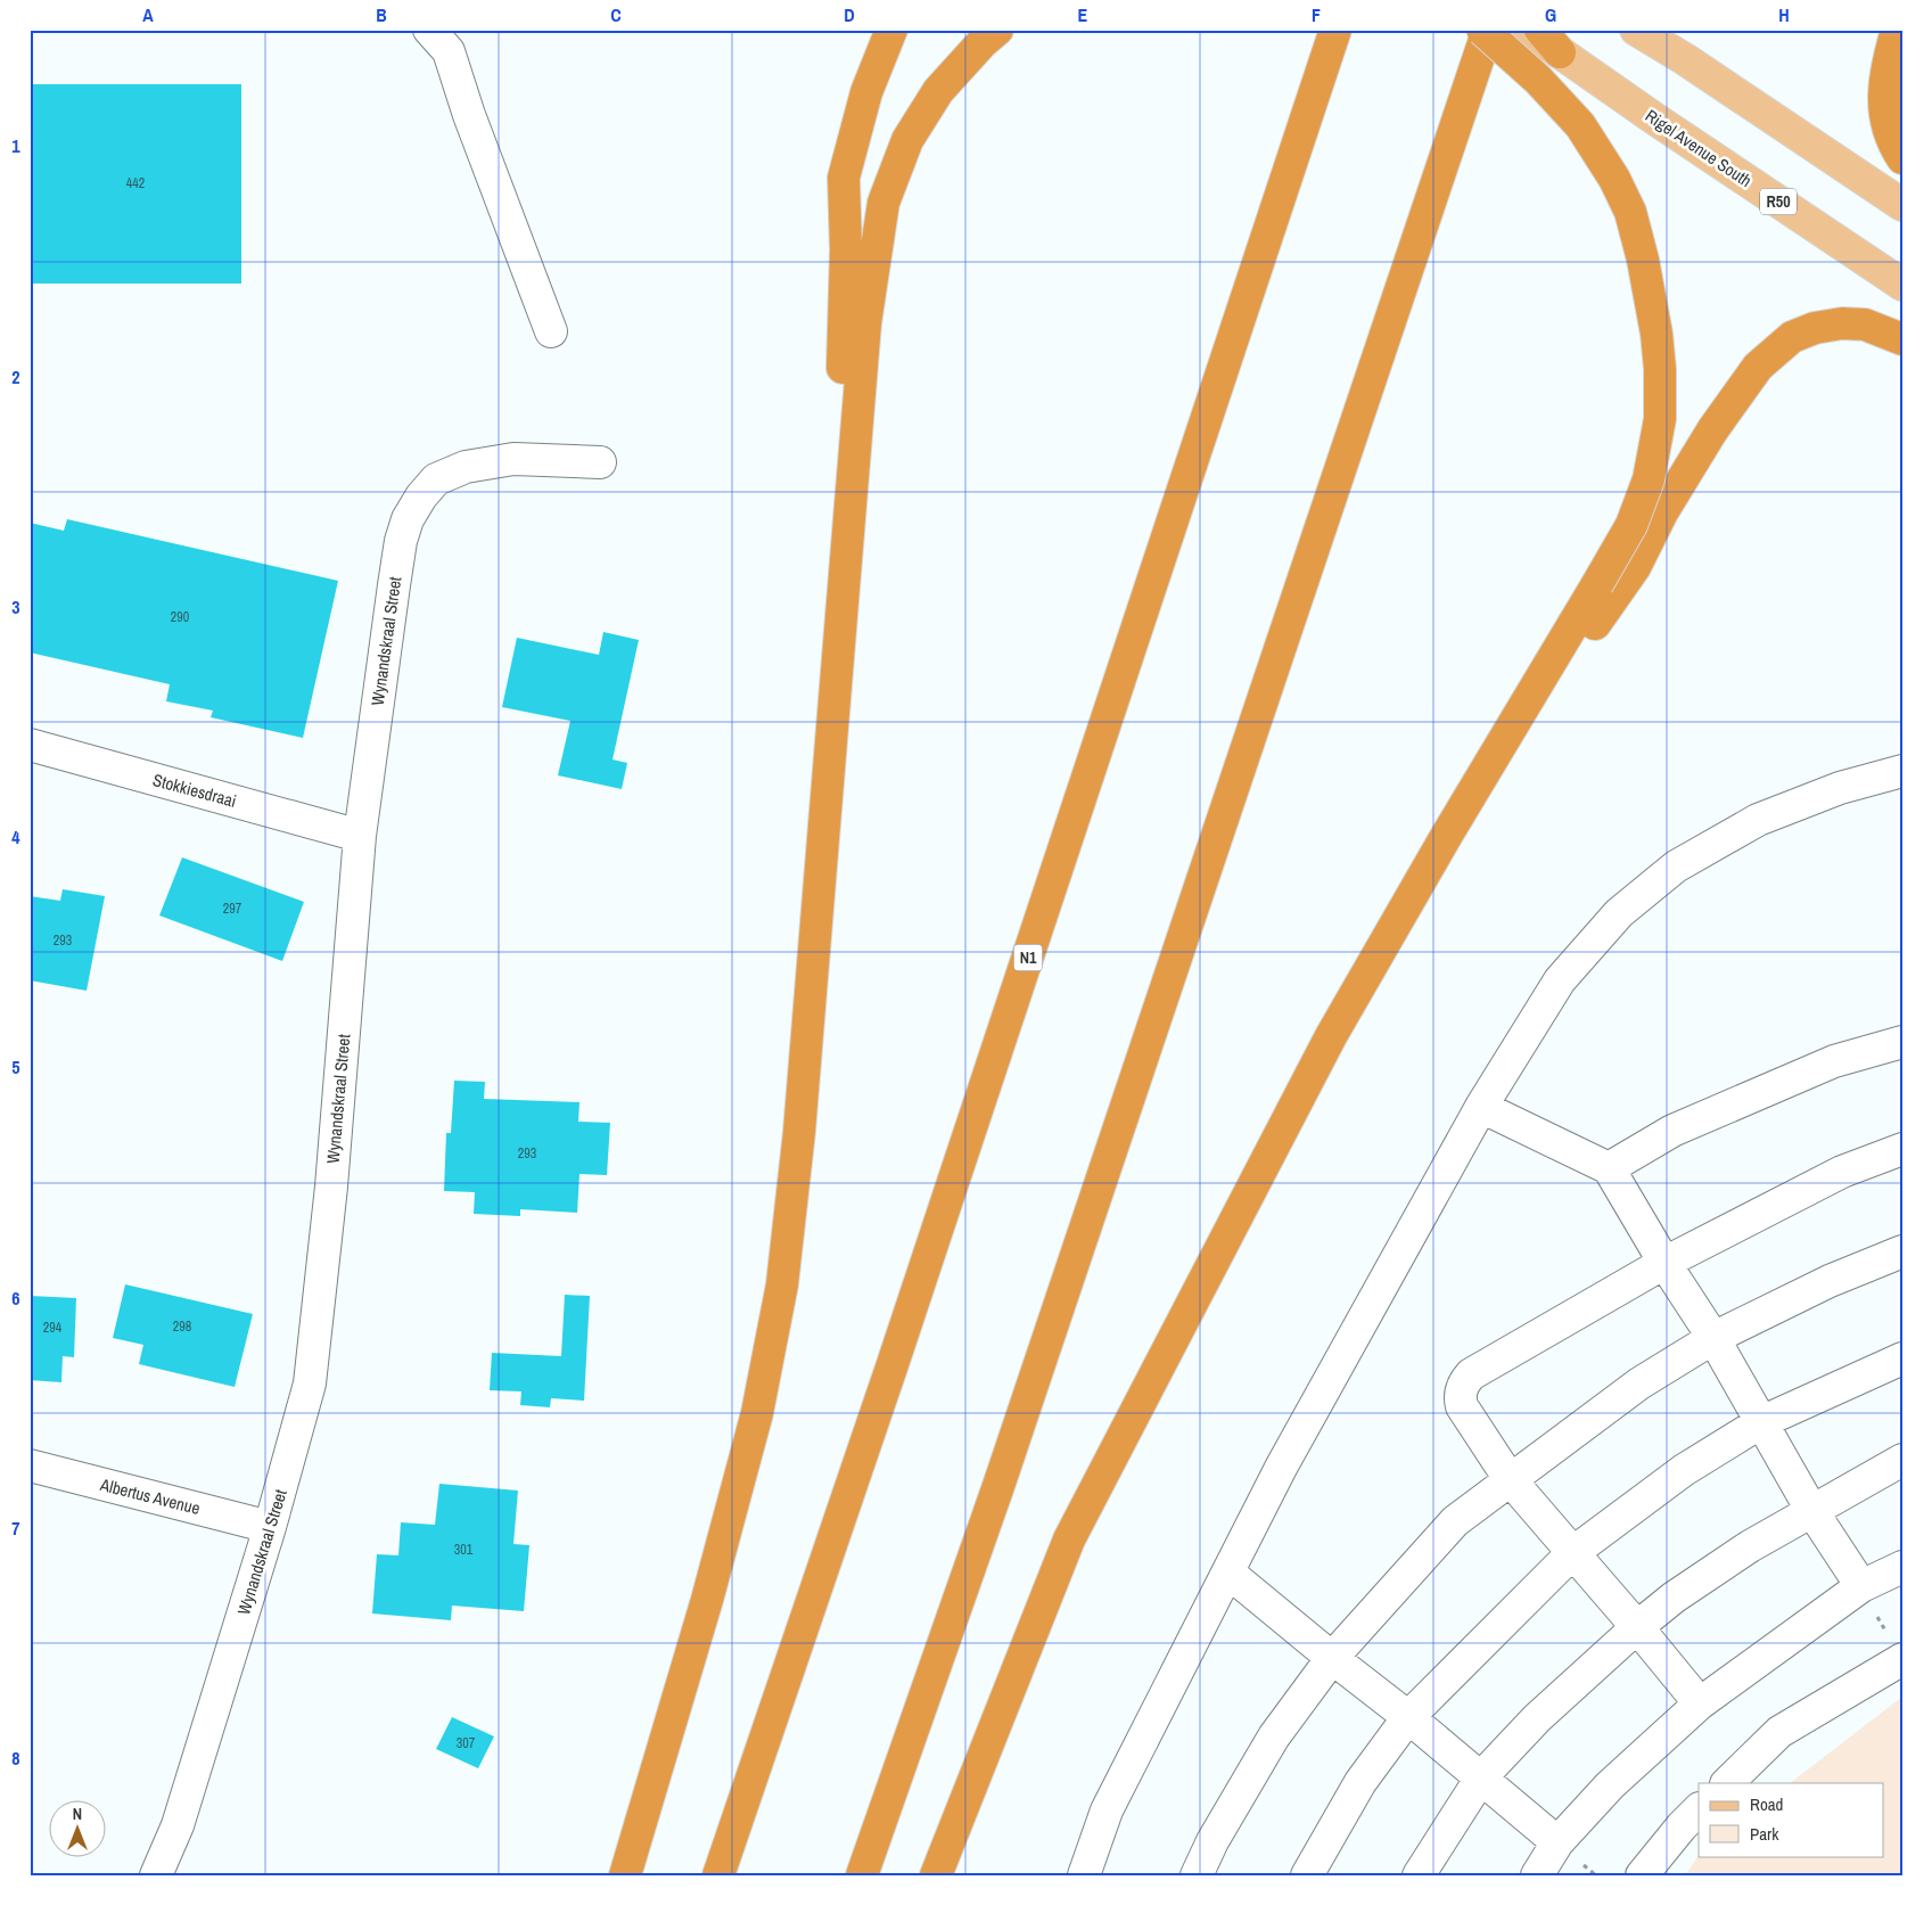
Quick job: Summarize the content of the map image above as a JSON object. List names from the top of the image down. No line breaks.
{"streets":{"highway":["N1"],"main road":["Rigel Avenue South","R50"],"street":["Wynandskraal Street","Stokkiesdraai","Albertus Avenue"]},"crossings":[["Wynandskraal Street","Stokkiesdraai"],["Wynandskraal Street","Albertus Avenue"]],"house_numbers":["442","290","297","293","293","298","294","301","307"],"legend":["Road","Park"],"north":"top","grid":{"columns":["A","B","C","D","E","F","G","H"],"rows":["1","2","3","4","5","6","7","8"]}}
